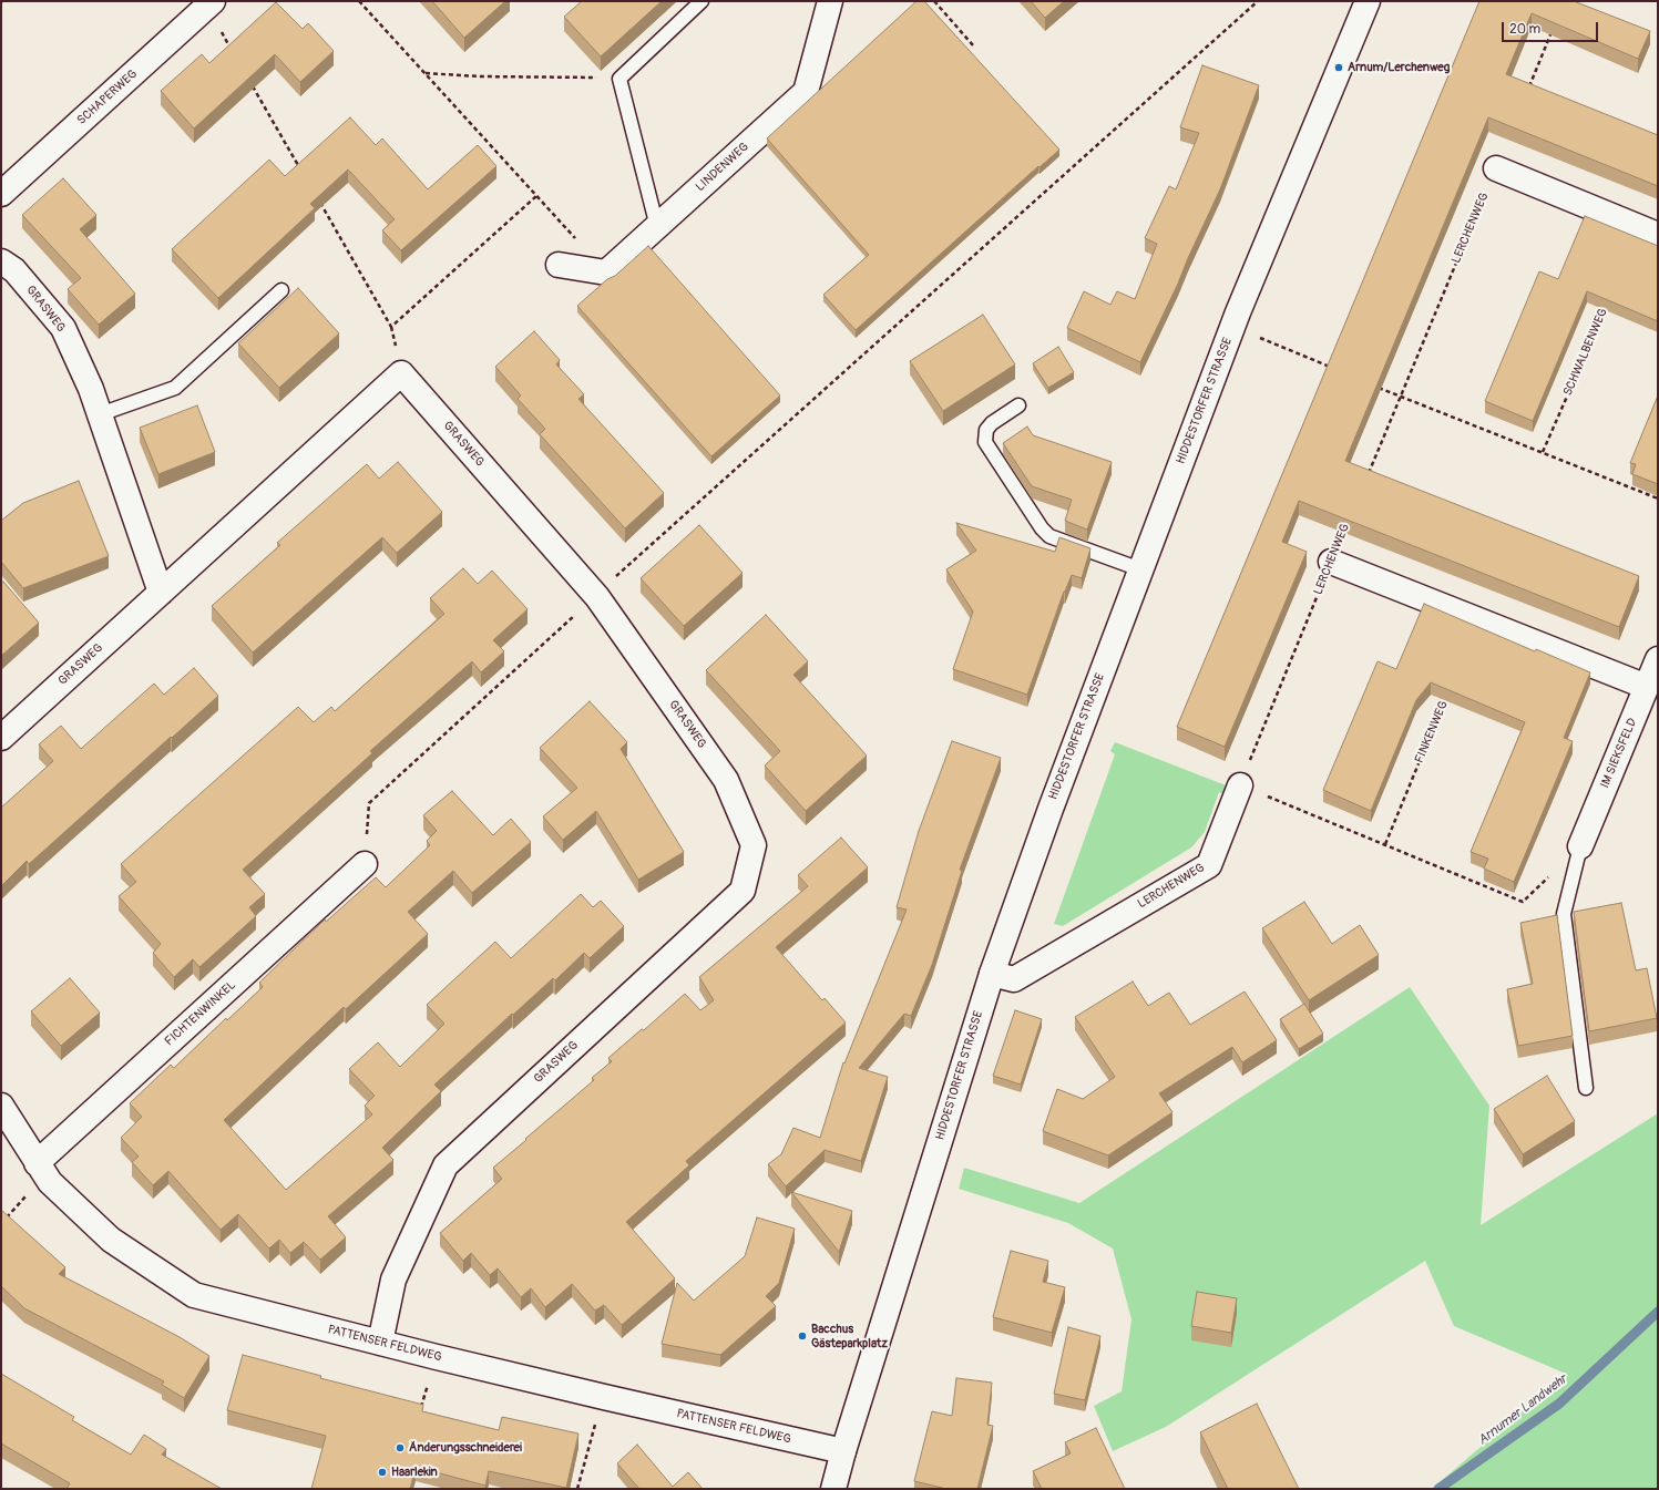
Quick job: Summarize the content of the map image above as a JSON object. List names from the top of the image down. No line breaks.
{"streets":{"street":["SCHAPERWEG","LINDENWEG","LERCHENWEG","GRASWEG","HIDDESTORFER STRASSE","IM SIEKSFELD","FICHTENWINKEL","PATTENSER FELDWEG"],"path":["SCHWALBENWEG","FINKENWEG"]},"crossings":[["LERCHENWEG","HIDDESTORFER STRASSE"],["GRASWEG","PATTENSER FELDWEG"],["HIDDESTORFER STRASSE","PATTENSER FELDWEG"],["FICHTENWINKEL","PATTENSER FELDWEG"]],"water":["Arnumer Landwehr"],"places":["Arnum/Lerchenweg","Bacchus Gästeparkplatz","Änderungsschneiderei","Haarlekin"],"scale_bar":"20 m"}
